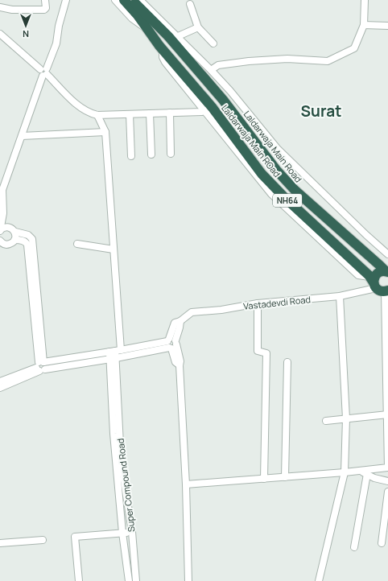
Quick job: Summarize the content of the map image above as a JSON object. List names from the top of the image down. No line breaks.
{"streets":{"highway":["Laldarwaja Main ROad","Laldarwaja Main Road","NH64"],"street":["Vastadevdi Road","Super Compound Road"]},"crossings":[["Laldarwaja Main ROad","NH64"],["Laldarwaja Main ROad","Vastadevdi Road"],["Laldarwaja Main Road","NH64"],["NH64","Vastadevdi Road"]],"districts":["Surat"],"north":"bottom"}
